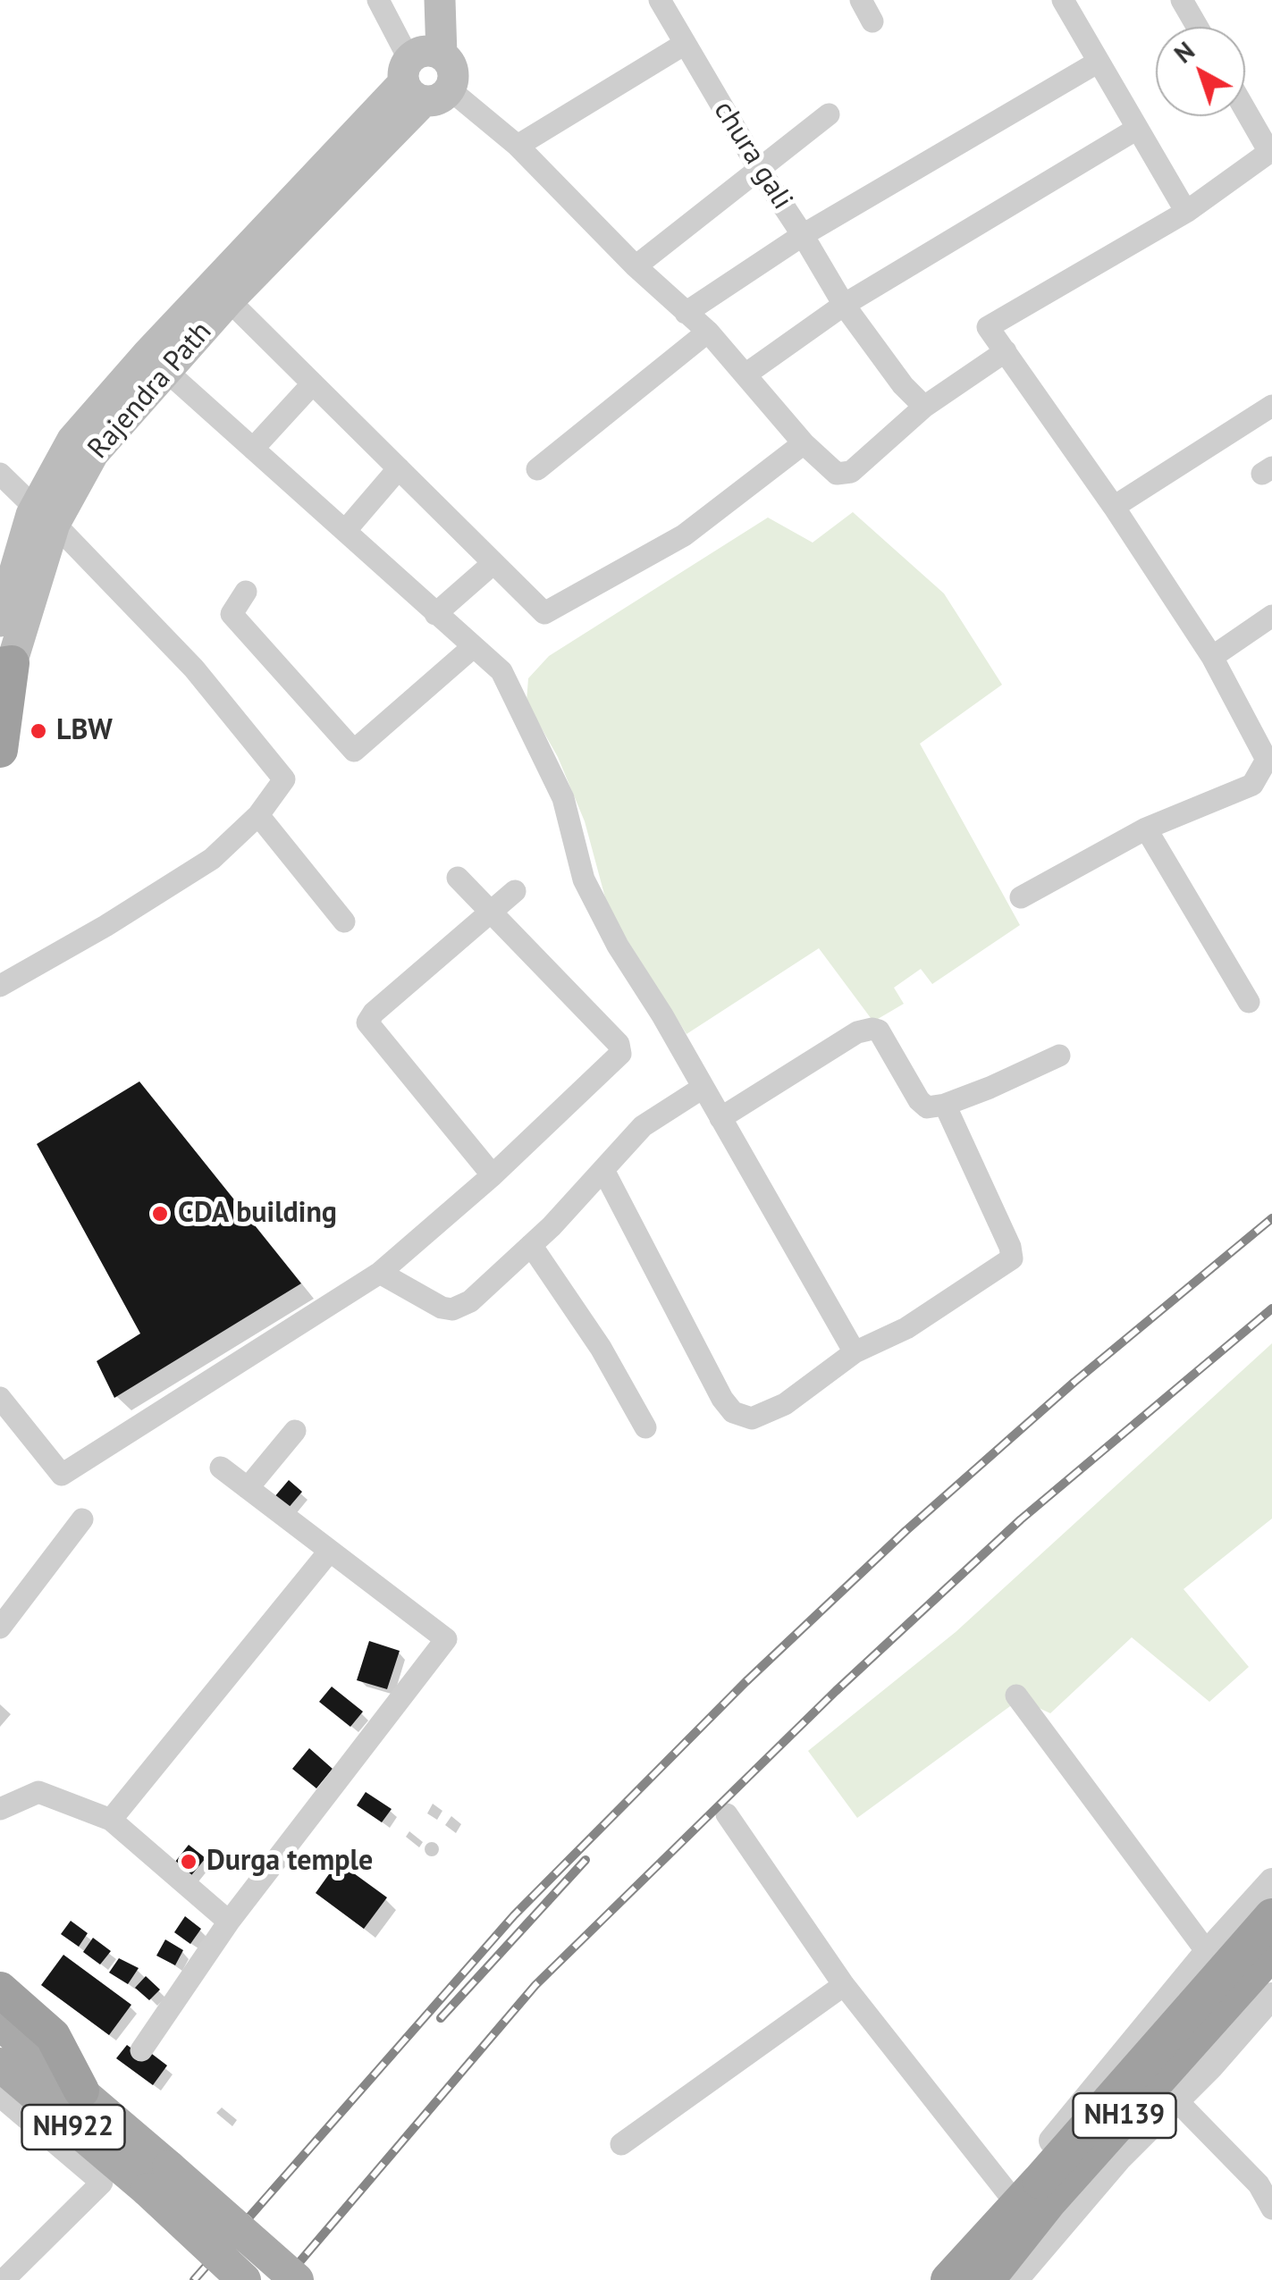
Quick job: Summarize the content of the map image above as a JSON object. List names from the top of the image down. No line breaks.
{"streets":{"highway":["Rajendra Path","NH139","NH922"],"street":["chura gali"]},"places":["LBW","CDA building","Durga temple"],"north":"top left"}
